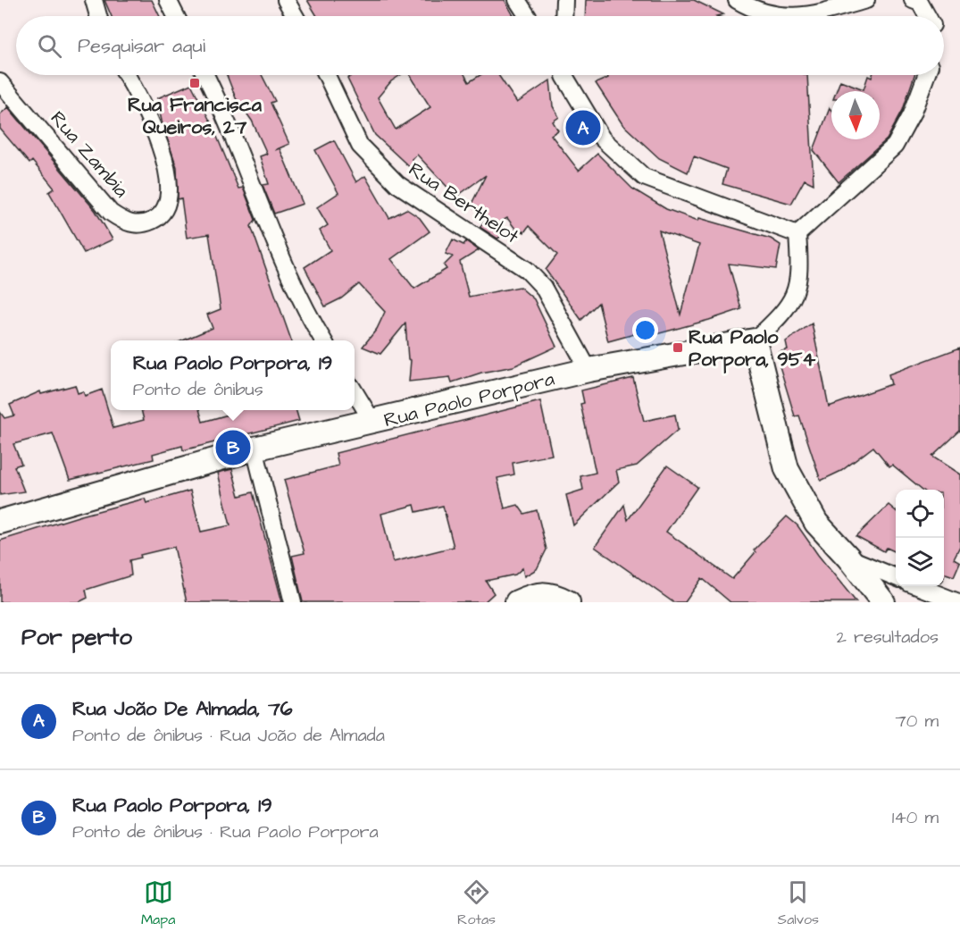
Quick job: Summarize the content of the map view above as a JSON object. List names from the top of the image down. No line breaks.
{"streets":{"street":["Rua Zambia","Rua Berthelot","Rua Paolo Porpora"]},"crossings":[["Rua Berthelot","Rua Paolo Porpora"]],"places":{"transit":["Rua Francisca Queiros, 27","Rua Paolo Porpora, 954"]},"north":"bottom","page":{"search":"Pesquisar aqui","pins":["A","B"],"popup":["Rua Paolo Porpora, 19","Ponto de ônibus"],"heading":["Por perto","2 resultados"],"list":[{"mark":"A","name":"Rua João De Almada, 76","note":"Ponto de ônibus · Rua João de Almada","value":"70 m"},{"mark":"B","name":"Rua Paolo Porpora, 19","note":"Ponto de ônibus · Rua Paolo Porpora","value":"140 m"}],"nav":["Mapa","Rotas","Salvos"]}}
